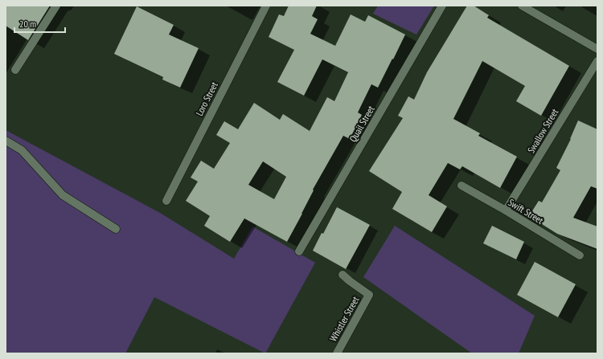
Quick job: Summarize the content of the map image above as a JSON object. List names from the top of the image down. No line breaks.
{"streets":{"street":["Loro Street","Quail Street","Swallow Street","Swift Street","Whistler Street"]},"crossings":[["Swallow Street","Swift Street"]],"scale_bar":"20 m"}
